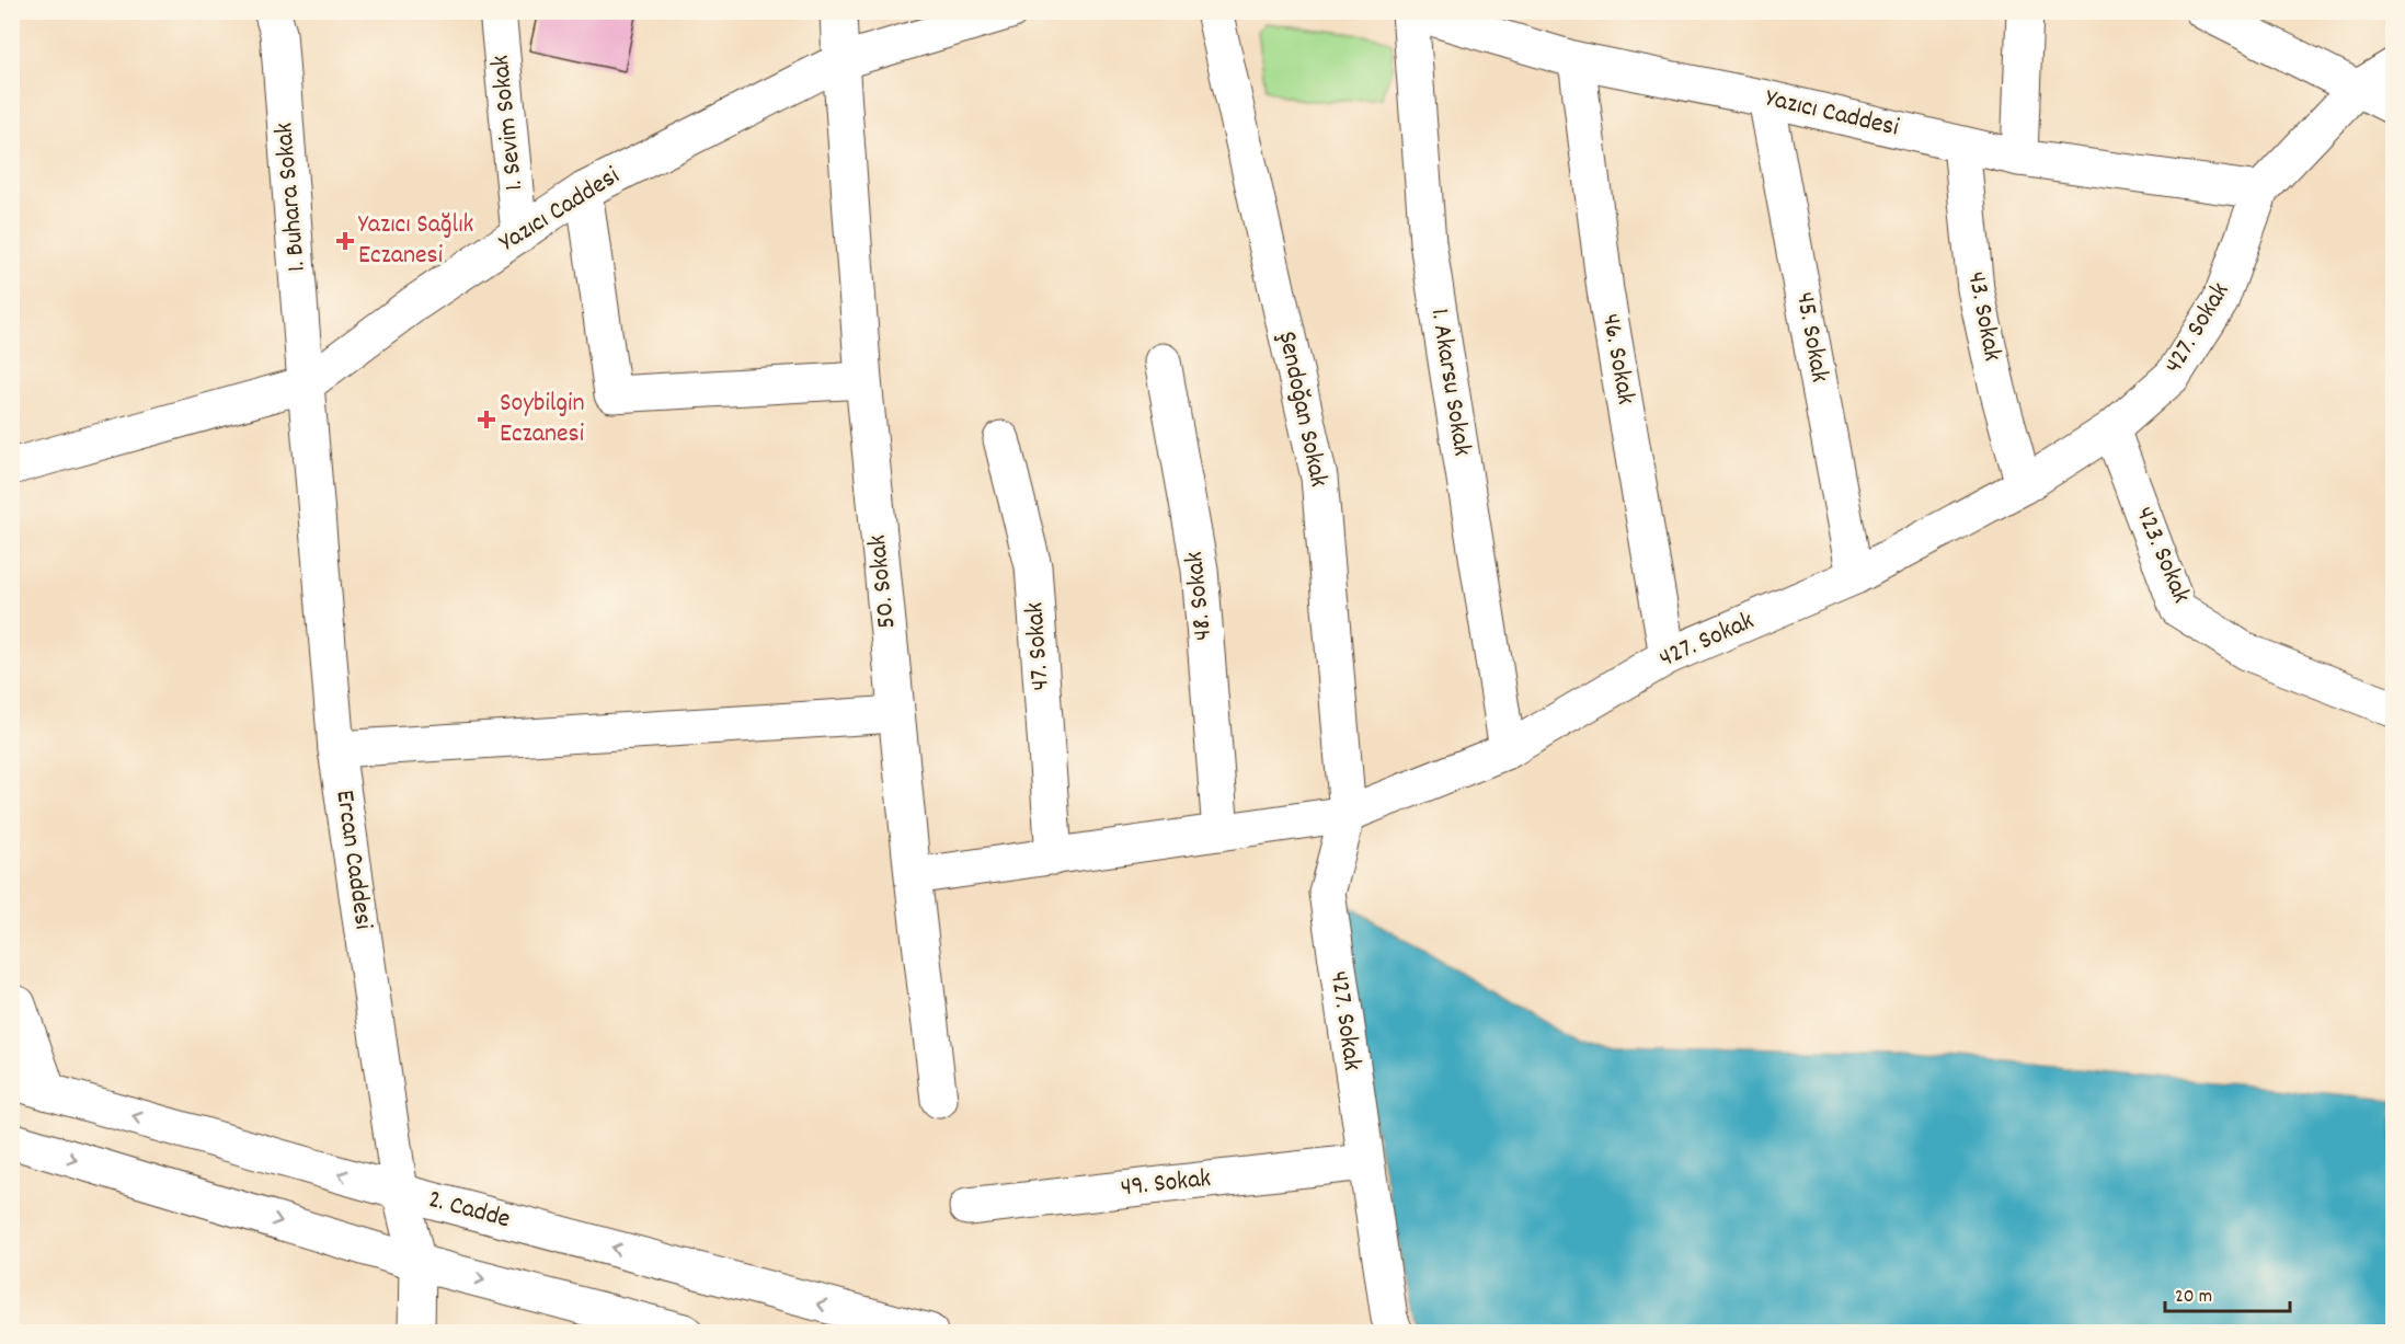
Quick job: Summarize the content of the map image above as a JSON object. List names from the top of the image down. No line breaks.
{"streets":{"street":["Yazıcı Caddesi","1. Sevim Sokak","1. Buhara Sokak","43. Sokak","427. Sokak","45. Sokak","46. Sokak","1. Akarsu Sokak","Şendoğan Sokak","423. Sokak","50. Sokak","48. Sokak","47. Sokak","Ercan Caddesi","49. Sokak","2. Cadde"]},"crossings":[["Yazıcı Caddesi","1. Sevim Sokak"],["Yazıcı Caddesi","1. Buhara Sokak"],["Yazıcı Caddesi","43. Sokak"],["Yazıcı Caddesi","427. Sokak"],["Yazıcı Caddesi","45. Sokak"],["Yazıcı Caddesi","46. Sokak"],["Yazıcı Caddesi","1. Akarsu Sokak"],["Yazıcı Caddesi","50. Sokak"],["Yazıcı Caddesi","Ercan Caddesi"],["1. Buhara Sokak","Ercan Caddesi"],["43. Sokak","427. Sokak"],["427. Sokak","45. Sokak"],["427. Sokak","46. Sokak"],["427. Sokak","1. Akarsu Sokak"],["427. Sokak","Şendoğan Sokak"],["427. Sokak","423. Sokak"],["427. Sokak","49. Sokak"],["Ercan Caddesi","2. Cadde"]],"places":{"health":["Yazıcı Sağlık Eczanesi","Soybilgin Eczanesi"]},"scale_bar":"20 m"}
